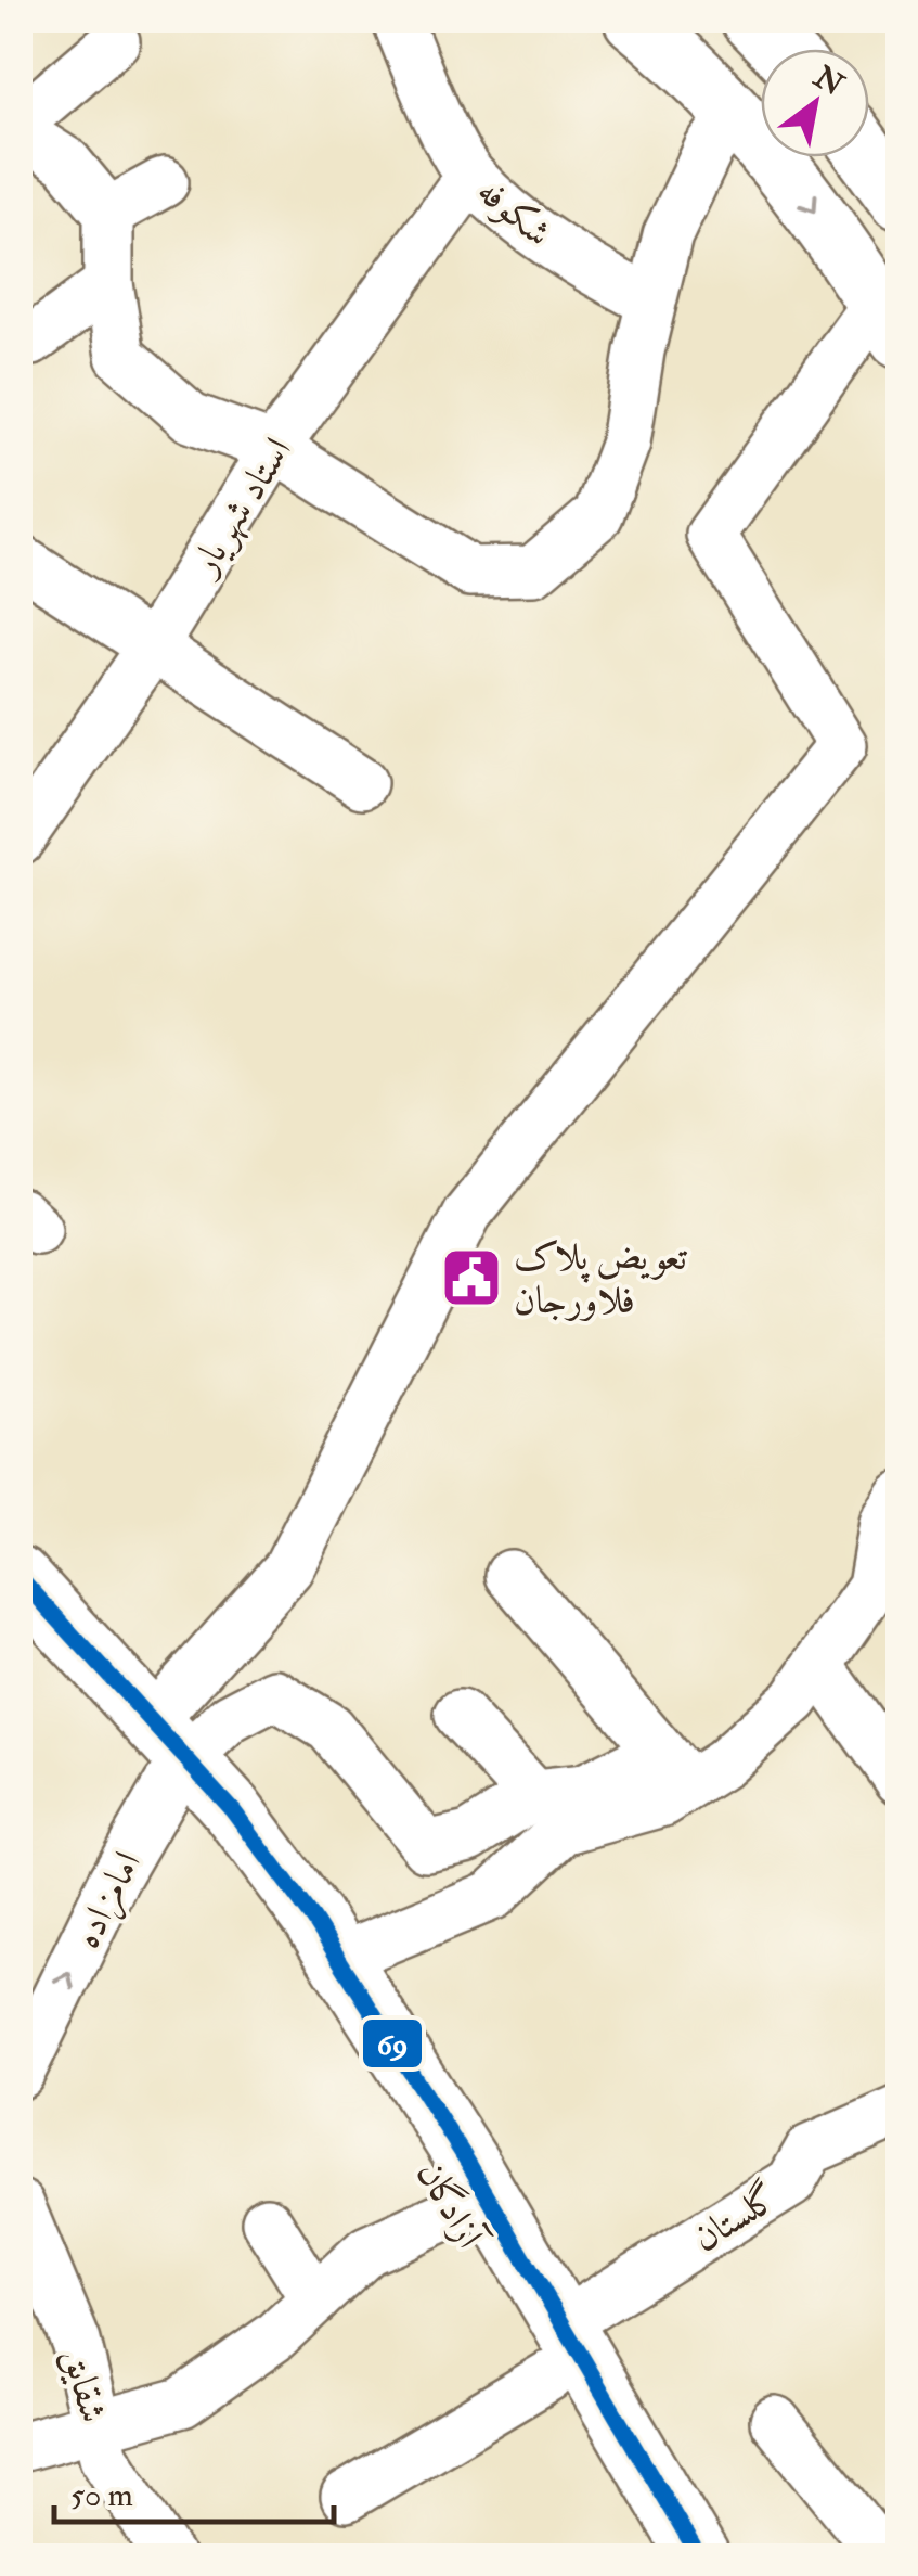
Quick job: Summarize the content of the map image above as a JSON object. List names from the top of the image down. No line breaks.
{"streets":{"main road":["آزادگان"],"street":["شکوفه","استاد شهریار","امامزاده","گلستان","شقایق"]},"crossings":[["شکوفه","استاد شهریار"],["امامزاده","آزادگان"],["آزادگان","گلستان"]],"one_way":["امامزاده"],"places":{"public building":["تعویض پلاک فلاورجان"]},"lines":["transit line 69"],"scale_bar":"50 m","north":"top right"}
